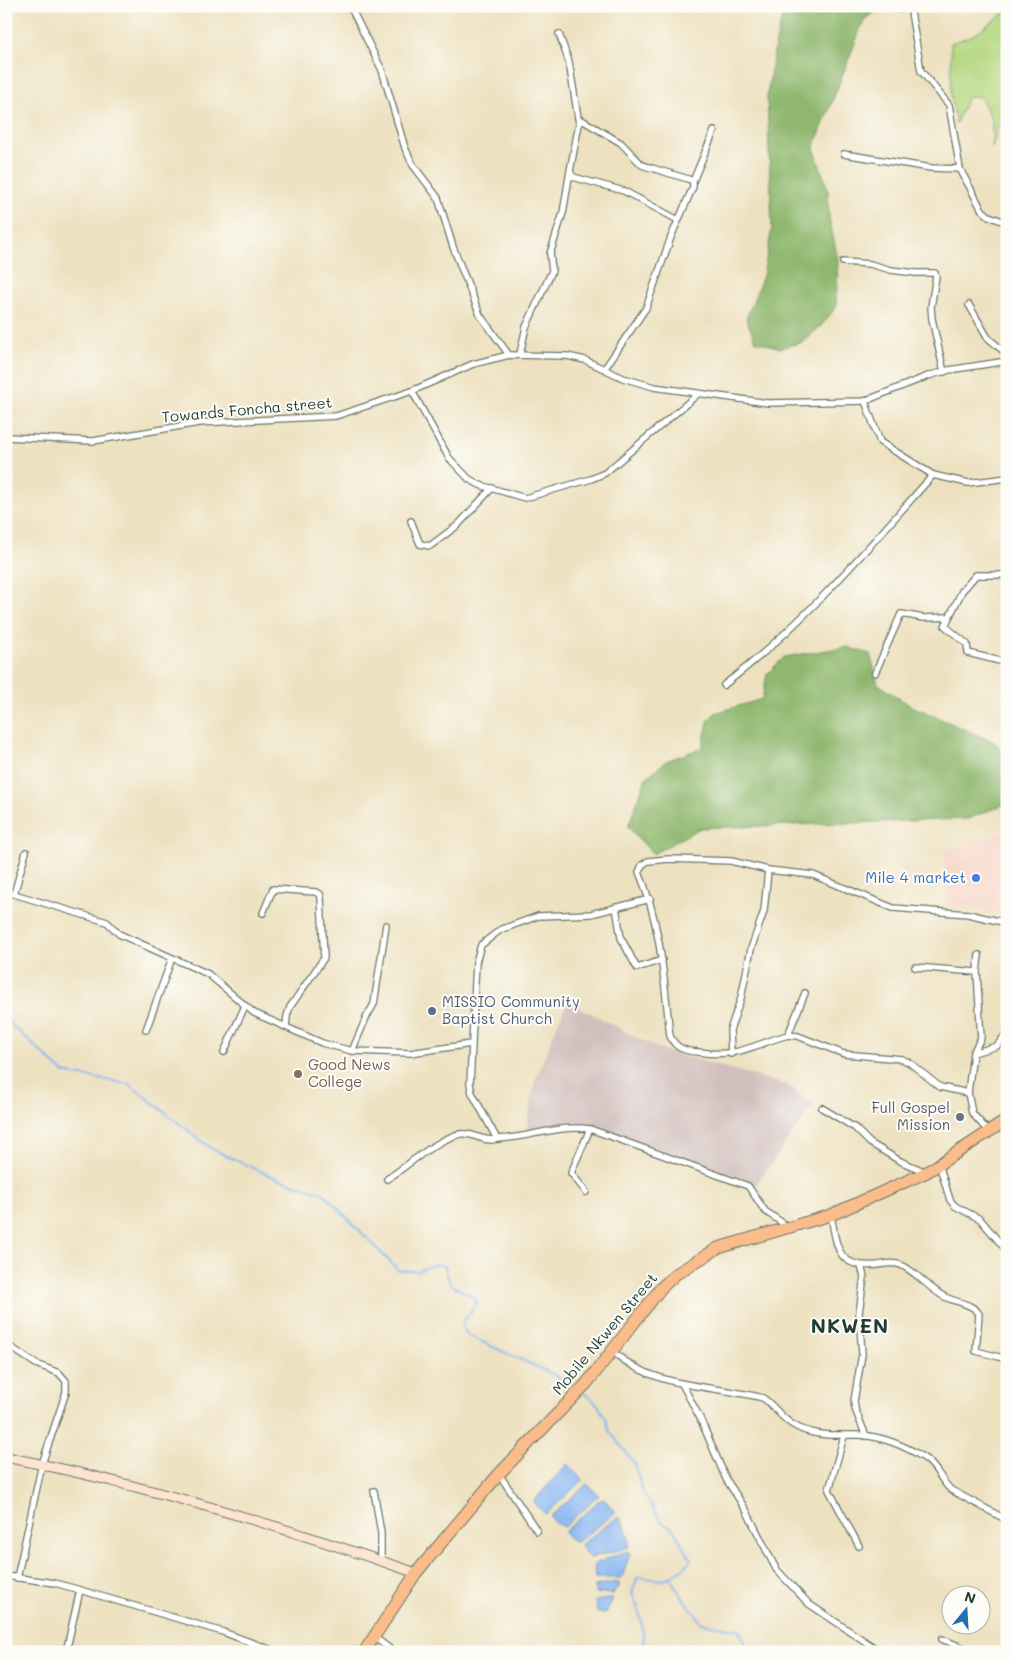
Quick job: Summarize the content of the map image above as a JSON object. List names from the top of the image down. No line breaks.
{"streets":{"highway":["Mobile Nkwen Street"],"street":["Towards Foncha street"]},"districts":["NKWEN"],"places":["Mile 4 market","MISSIO Community Baptist Church","Good News College","Full Gospel Mission"],"north":"top"}
